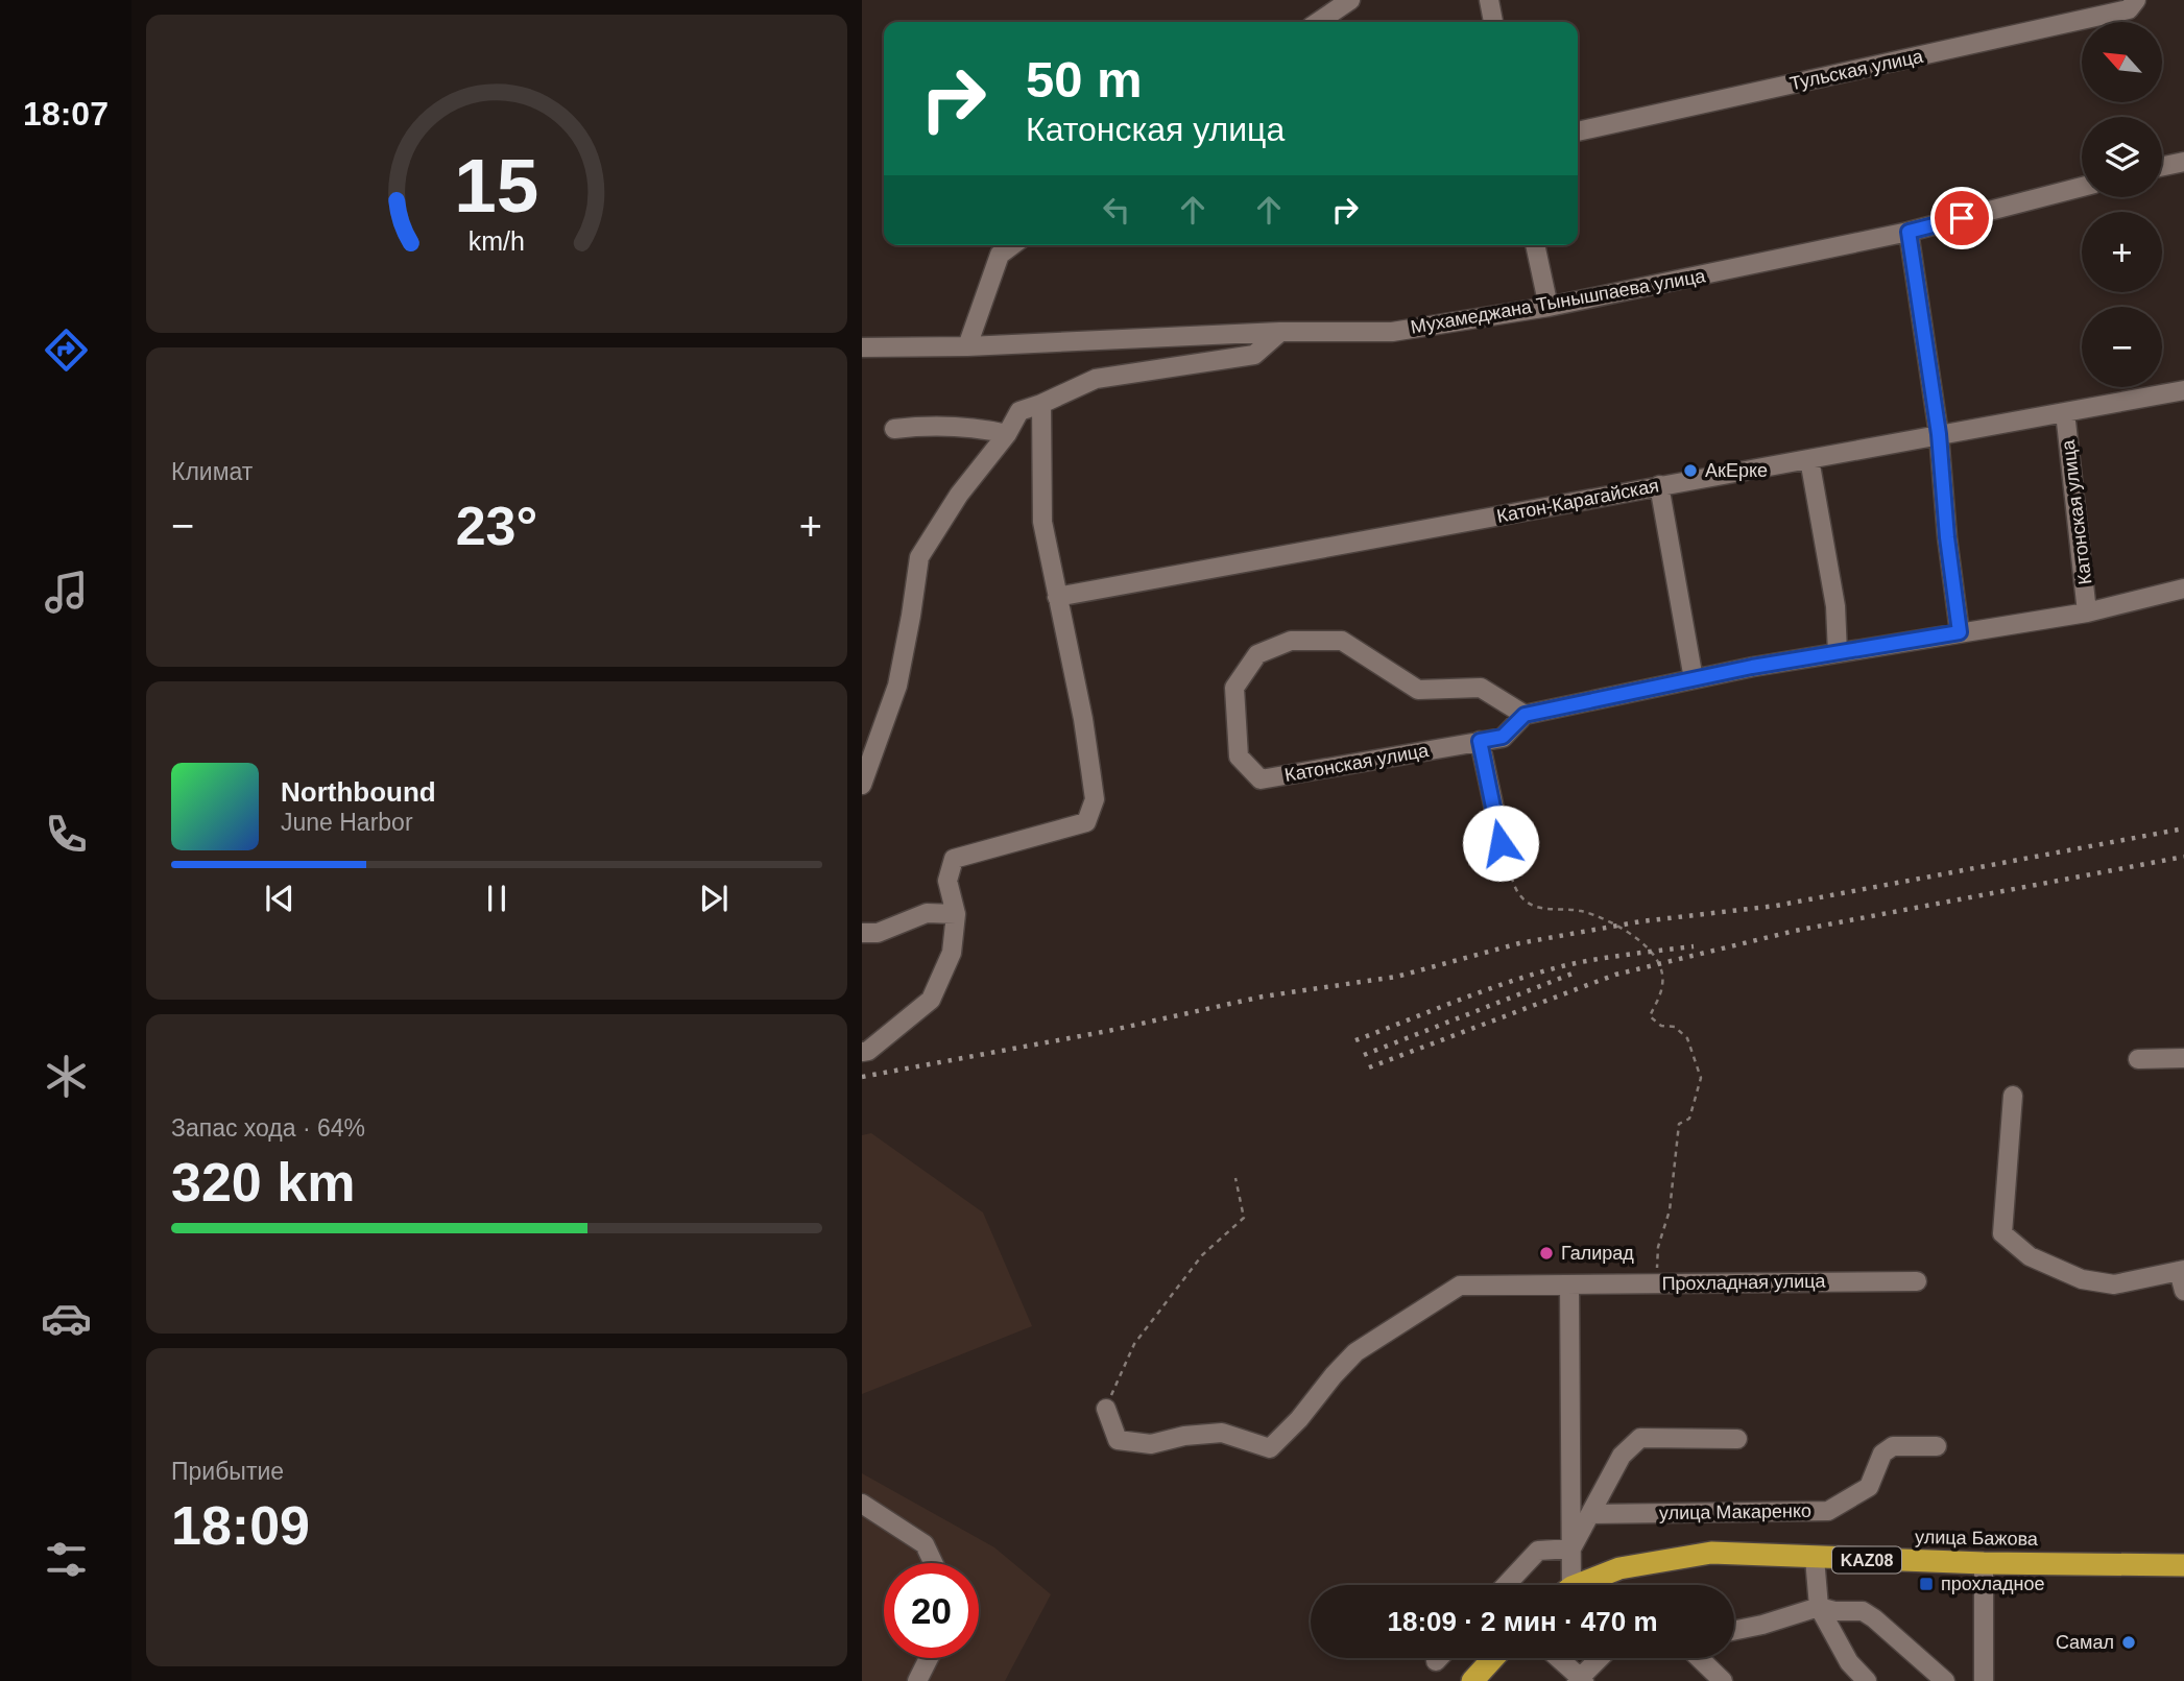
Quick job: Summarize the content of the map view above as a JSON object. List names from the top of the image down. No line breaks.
{"streets":{"highway":["улица Бажова","KAZ08"],"street":["Тульская улица","Мухамеджана Тынышпаева улица","Катон-Карагайская","Катонская улица","Прохладная улица","улица Макаренко"]},"crossings":[["Катон-Карагайская","Катонская улица"]],"places":{"other":["АкЕрке","Галирад","Самал"],"transit":["прохладное"]},"north":"top left","page":{"tabs":"18:07","map_buttons":["+","−"],"turn":["50 m","Катонская улица"],"tile":["Климат",["Запас хода · 64%","320 km"],["Прибытие","18:09"]],"heat":["−","23°","+"],"song":["Northbound","June Harbor"],"limit":"20","trip":"18:09 · 2 мин · 470 m","gauge":["15","km/h"]}}
